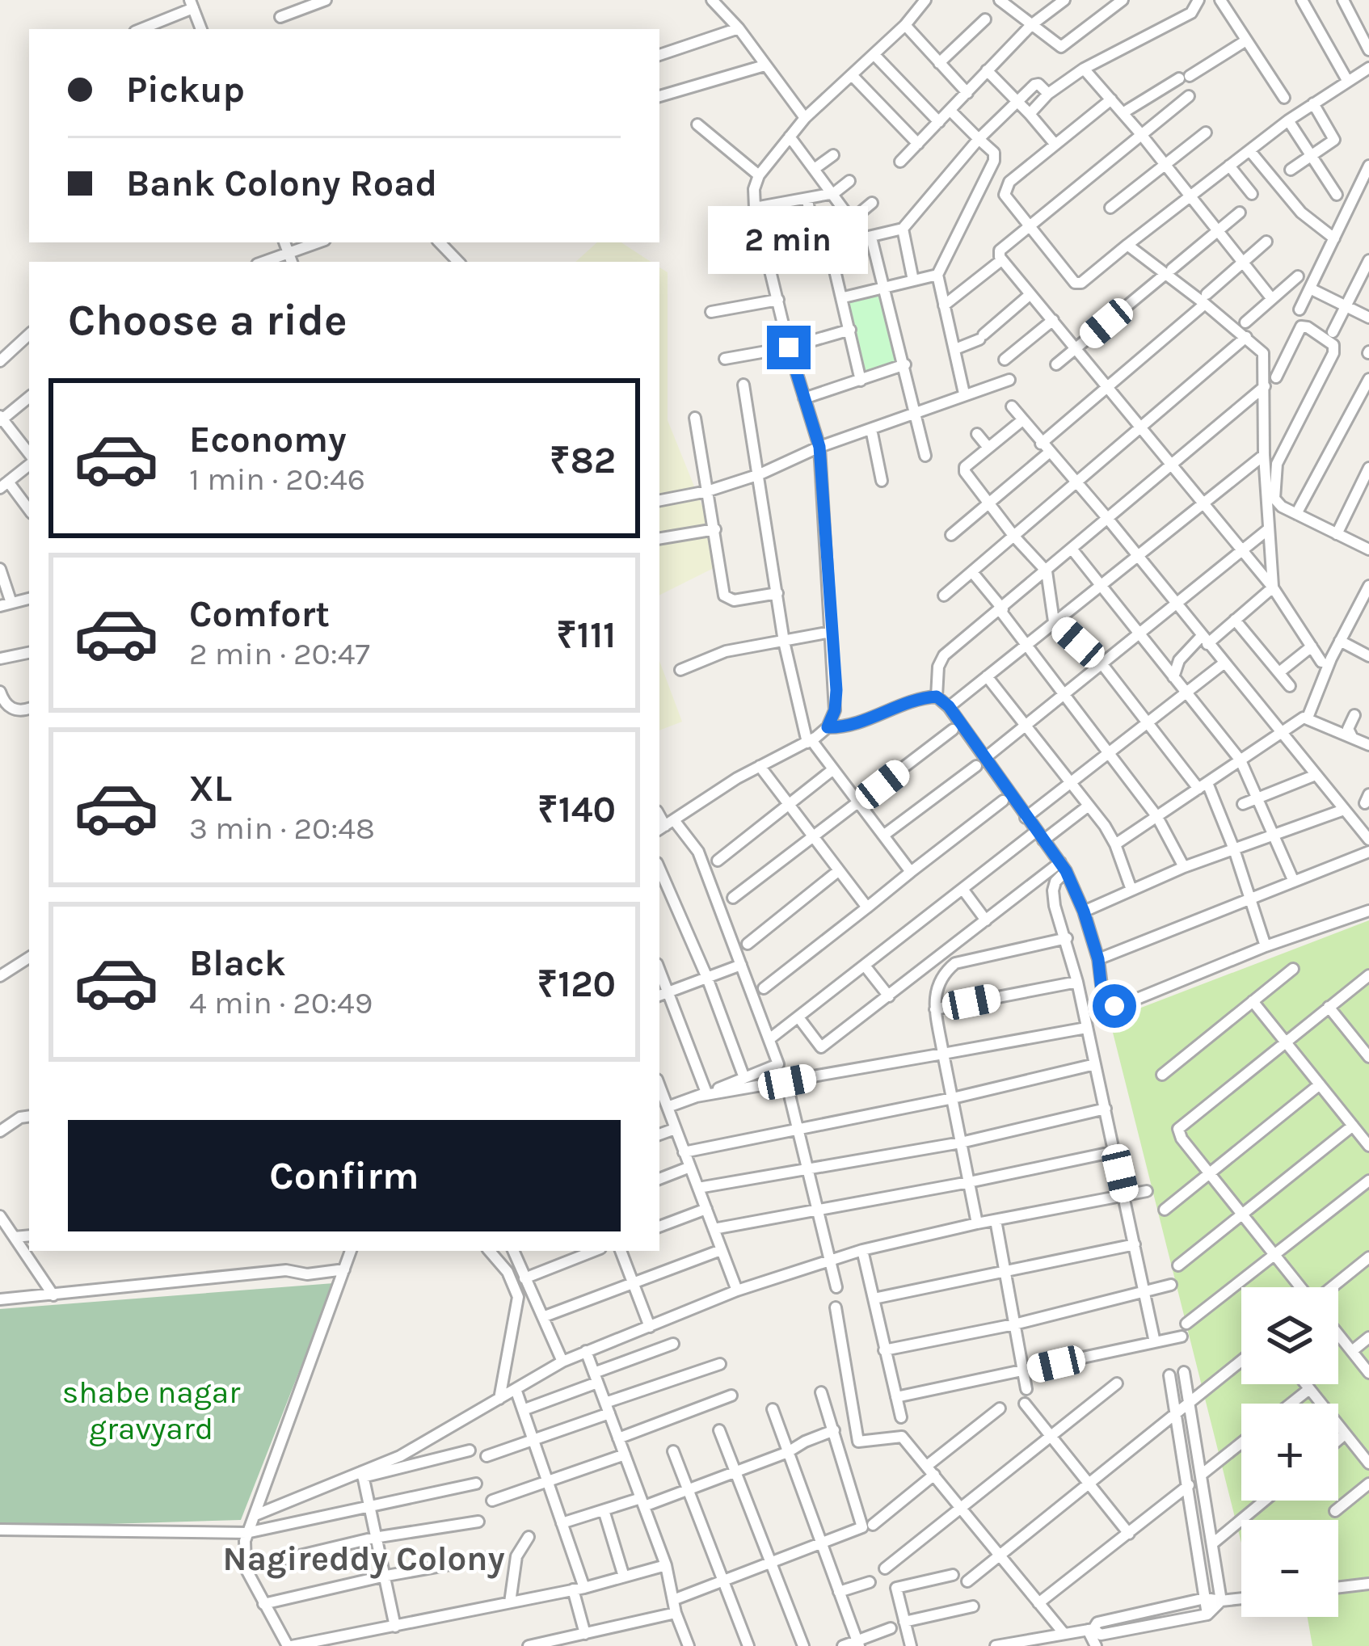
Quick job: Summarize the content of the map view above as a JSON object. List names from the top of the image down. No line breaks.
{"districts":["Nagireddy Colony"],"parks":["shabe nagar gravyard"],"page":{"banner":["Pickup","Bank Colony Road"],"bubble":"2 min","heading":"Choose a ride","list":[{"name":"Economy","note":"1 min · 20:46","value":"₹82"},{"name":"Comfort","note":"2 min · 20:47","value":"₹111"},{"name":"XL","note":"3 min · 20:48","value":"₹140"},{"name":"Black","note":"4 min · 20:49","value":"₹120"}],"buttons":"Confirm","map_buttons":["+","−"]}}
